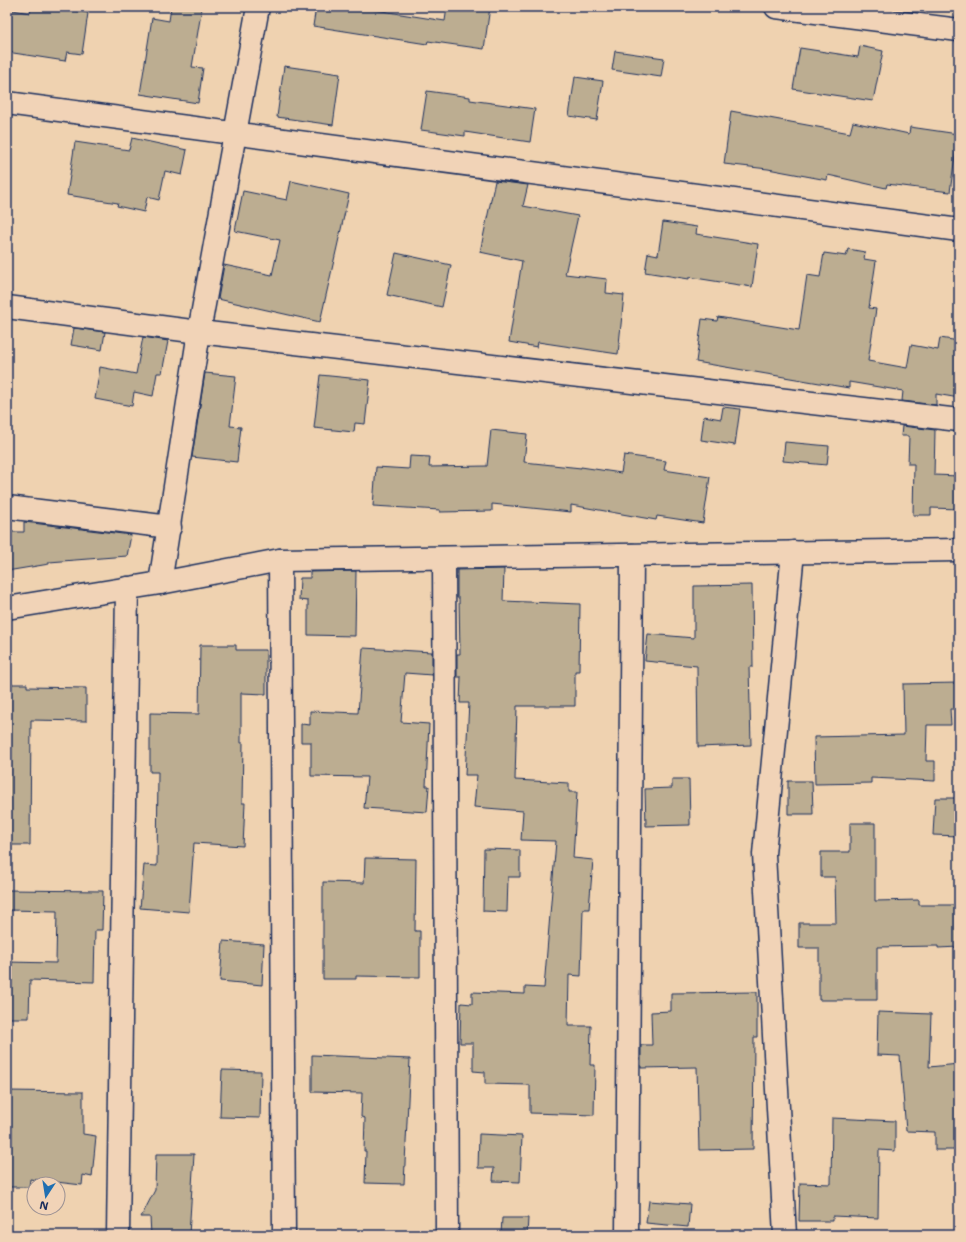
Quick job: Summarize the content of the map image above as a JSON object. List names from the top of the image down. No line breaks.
{"north":"bottom"}
